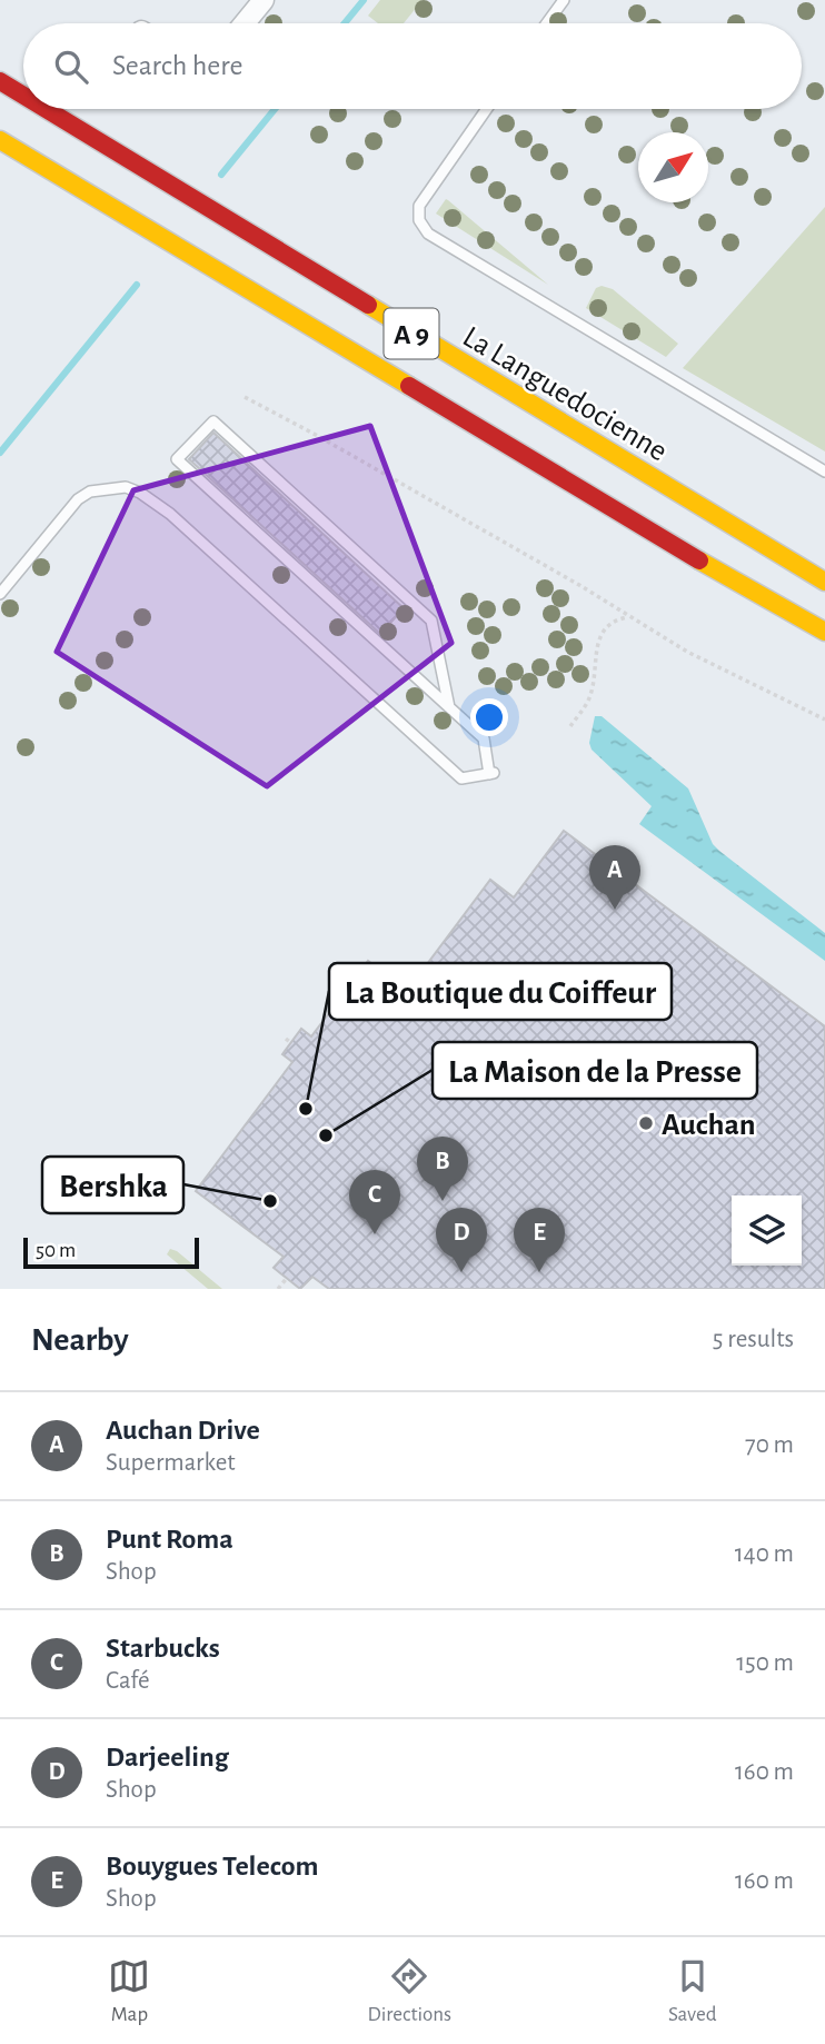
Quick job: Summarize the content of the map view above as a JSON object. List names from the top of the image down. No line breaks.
{"streets":{"highway":["A 9","La Languedocienne"]},"places":["La Boutique du Coiffeur","Auchan","La Maison de la Presse","Bershka"],"scale_bar":"50 m","north":"top right","page":{"search":"Search here","pins":["A","B","C","D","E"],"scale":"50 m","heading":["Nearby","5 results"],"list":[{"mark":"A","name":"Auchan Drive","note":"Supermarket","value":"70 m"},{"mark":"B","name":"Punt Roma","note":"Shop","value":"140 m"},{"mark":"C","name":"Starbucks","note":"Café","value":"150 m"},{"mark":"D","name":"Darjeeling","note":"Shop","value":"160 m"},{"mark":"E","name":"Bouygues Telecom","note":"Shop","value":"160 m"}],"nav":["Map","Directions","Saved"]}}
